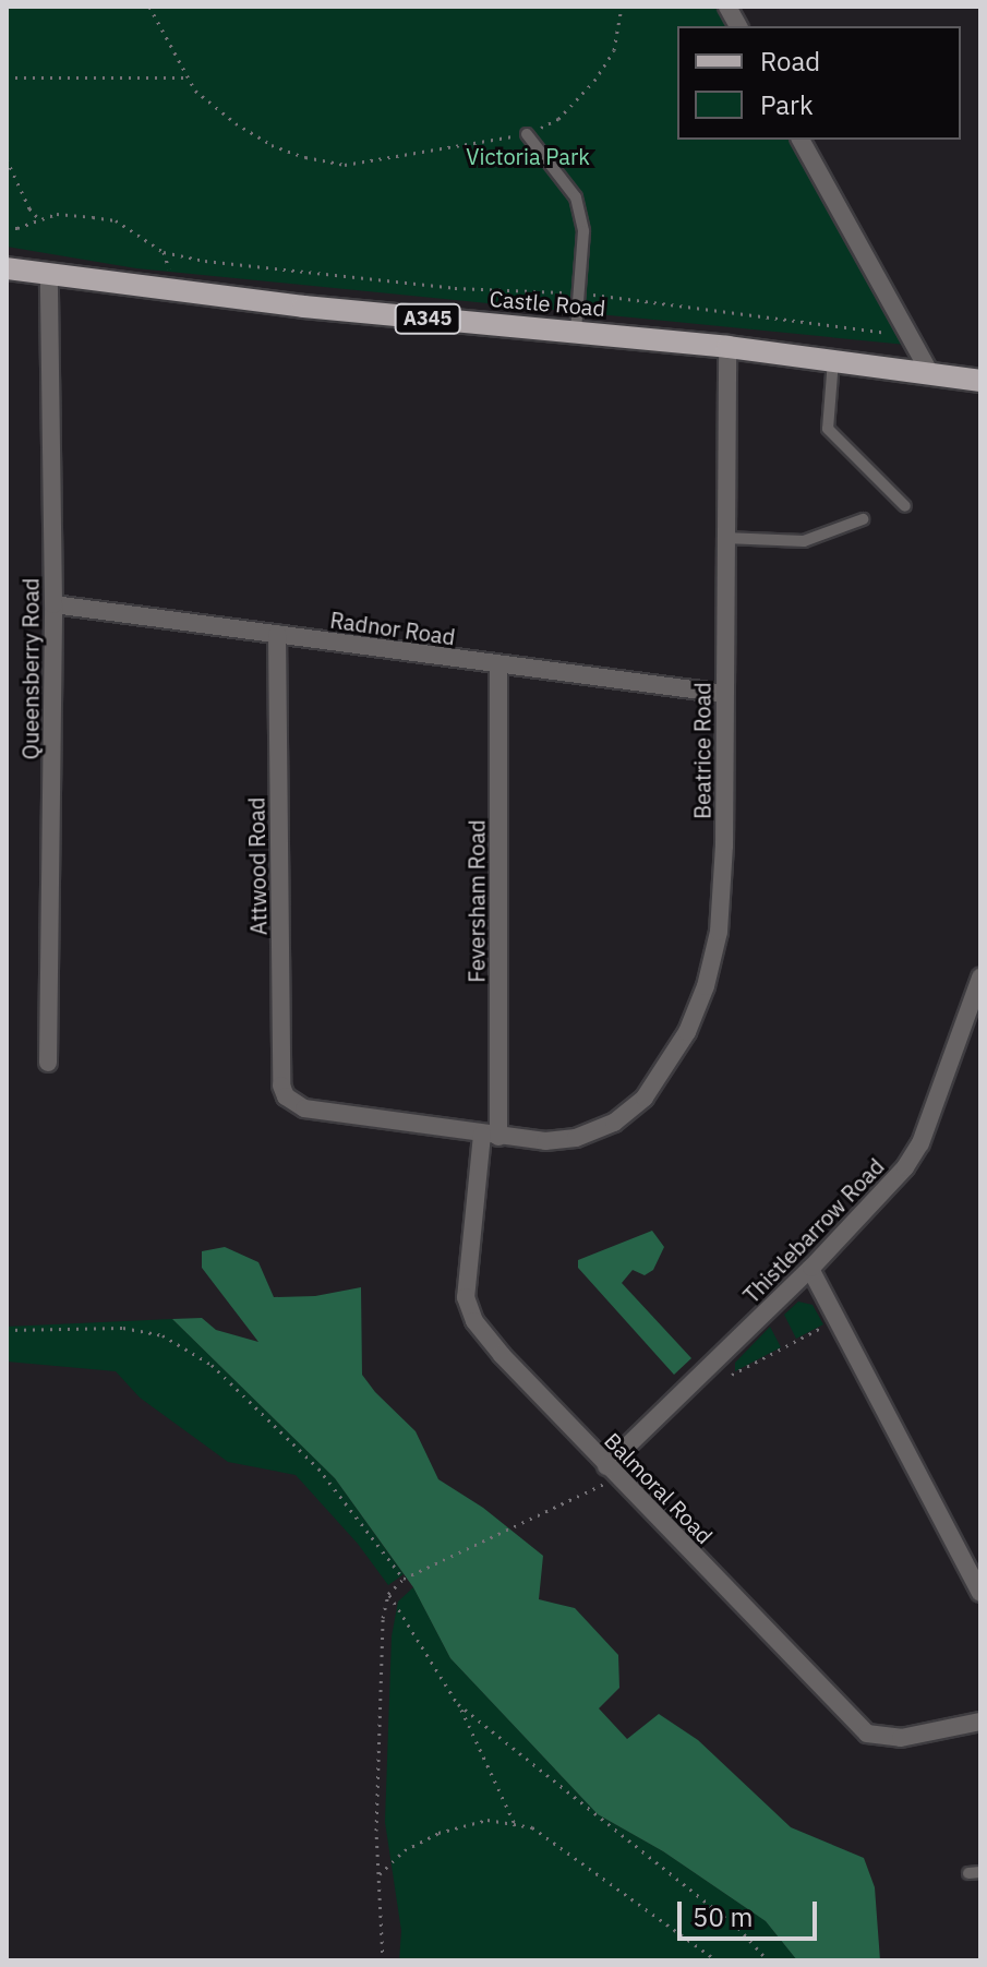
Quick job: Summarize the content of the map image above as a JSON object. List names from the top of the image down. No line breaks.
{"streets":{"main road":["Castle Road","A345"],"street":["Radnor Road","Queensberry Road","Beatrice Road","Attwood Road","Feversham Road","Thistlebarrow Road","Balmoral Road"]},"crossings":[["Castle Road","Queensberry Road"],["Castle Road","Beatrice Road"],["Radnor Road","Queensberry Road"],["Radnor Road","Beatrice Road"],["Radnor Road","Attwood Road"],["Radnor Road","Feversham Road"],["Beatrice Road","Attwood Road"],["Beatrice Road","Feversham Road"],["Beatrice Road","Balmoral Road"],["Feversham Road","Balmoral Road"],["Thistlebarrow Road","Balmoral Road"]],"parks":["Victoria Park"],"legend":["Road","Park"],"scale_bar":"50 m"}
